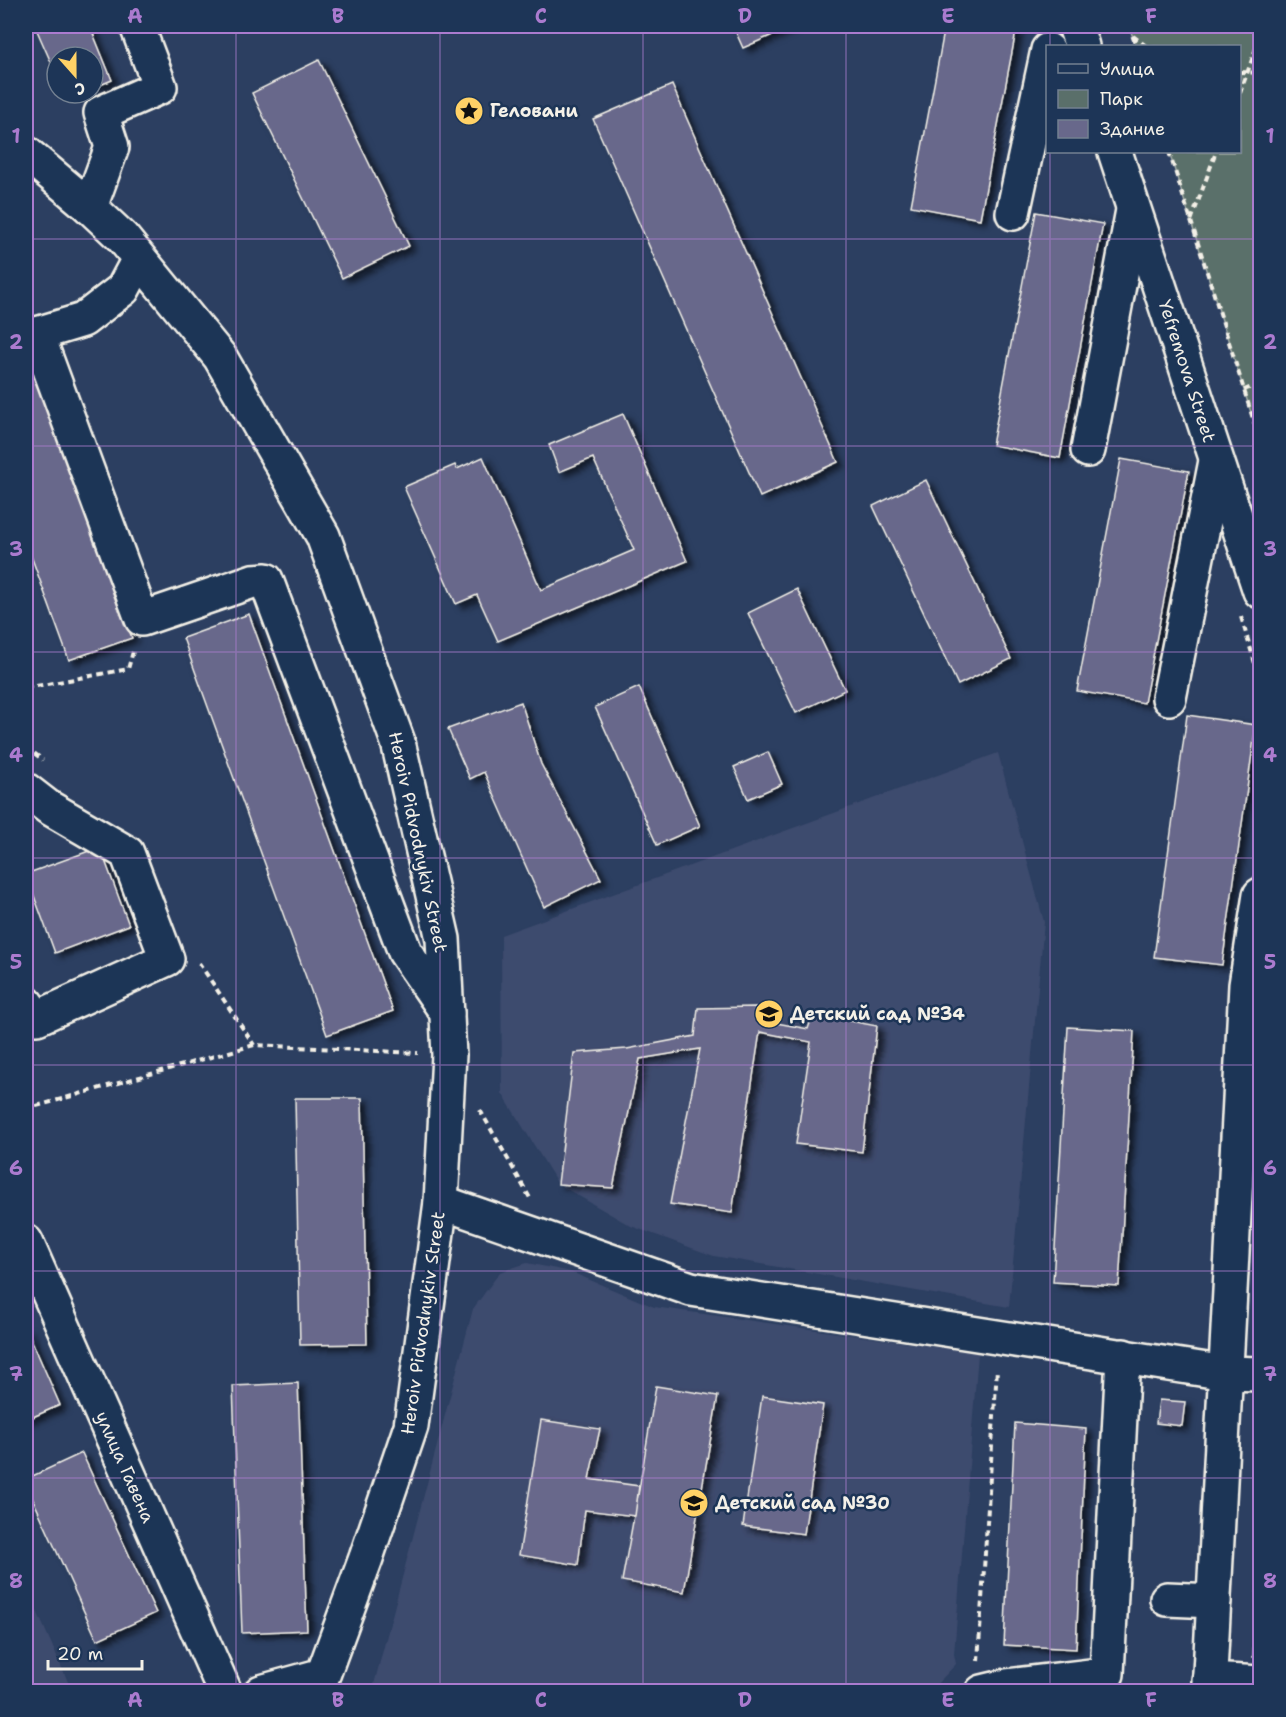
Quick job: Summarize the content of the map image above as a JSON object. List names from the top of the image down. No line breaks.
{"streets":{"street":["Yefremova Street","Heroiv Pidvodnykiv Street","улица Гавена"]},"places":{"place":["Геловани"],"school or university":["Детский сад №34","Детский сад №30"]},"legend":["Улица","Парк","Здание"],"scale_bar":"20 m","north":"bottom","grid":{"columns":["A","B","C","D","E","F"],"rows":["1","2","3","4","5","6","7","8"]}}
